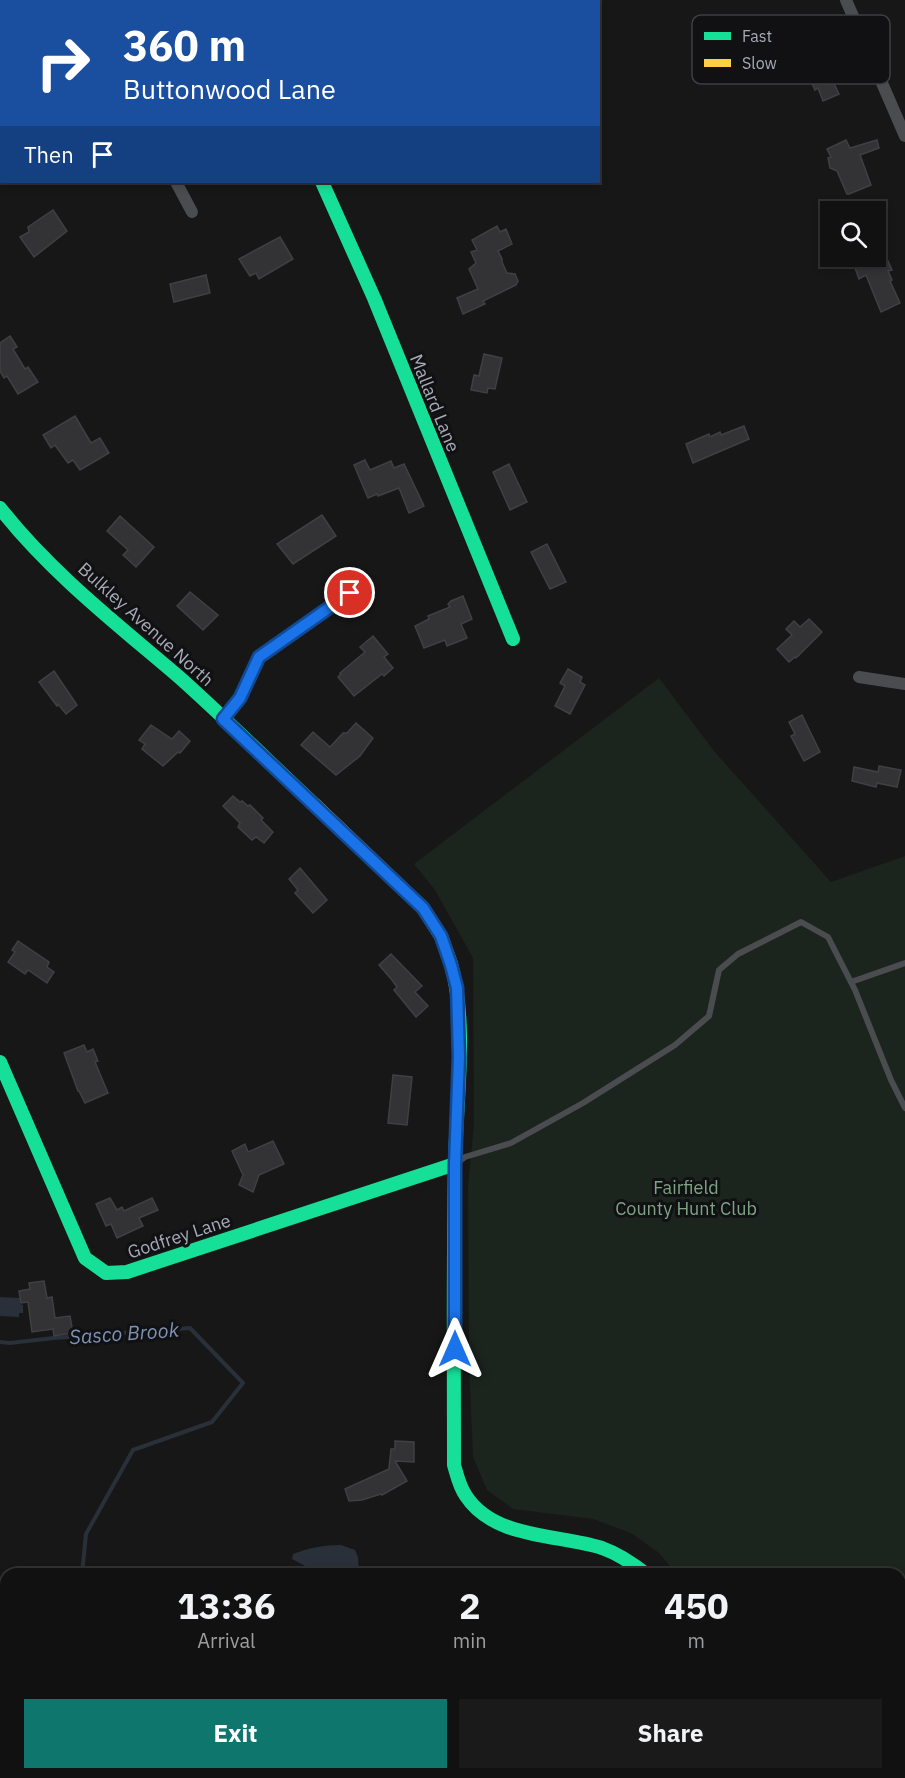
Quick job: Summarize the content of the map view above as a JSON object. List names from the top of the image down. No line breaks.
{"streets":{"street":["Mallard Lane","Bulkley Avenue North","Godfrey Lane"]},"crossings":[["Bulkley Avenue North","Godfrey Lane"]],"water":["Sasco Brook"],"parks":["Fairfield County Hunt Club"],"legend":["Fast","Slow"],"page":{"turn":["360 m","Buttonwood Lane"],"then":"Then","eta":["13:36","Arrival","2","min","450","m"],"buttons":["Exit","Share"]}}
